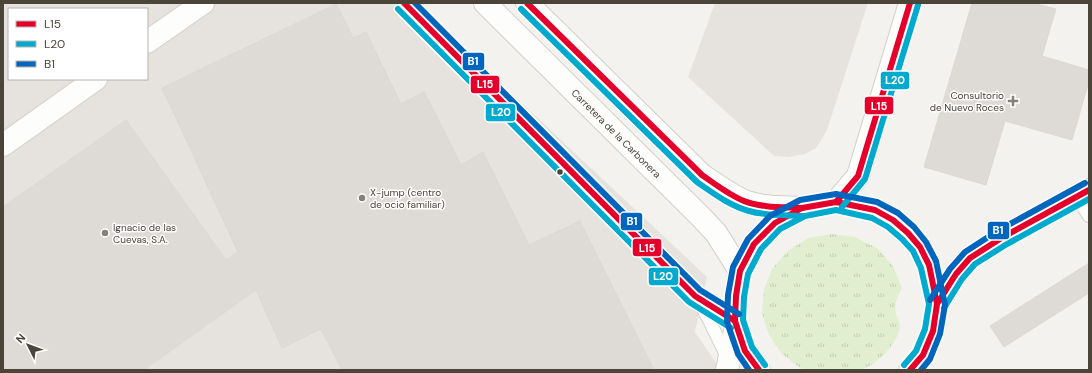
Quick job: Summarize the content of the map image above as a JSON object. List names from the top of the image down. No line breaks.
{"streets":{"street":["Carretera de la Carbonera"]},"places":{"health":["Consultorio de Nuevo Roces"],"other":["X-jump (centro de ocio familiar)","Ignacio de las Cuevas, S.A."]},"lines":["transit line L15","transit line B1","transit line L20"],"legend":["L15","L20","B1"],"north":"top left"}
